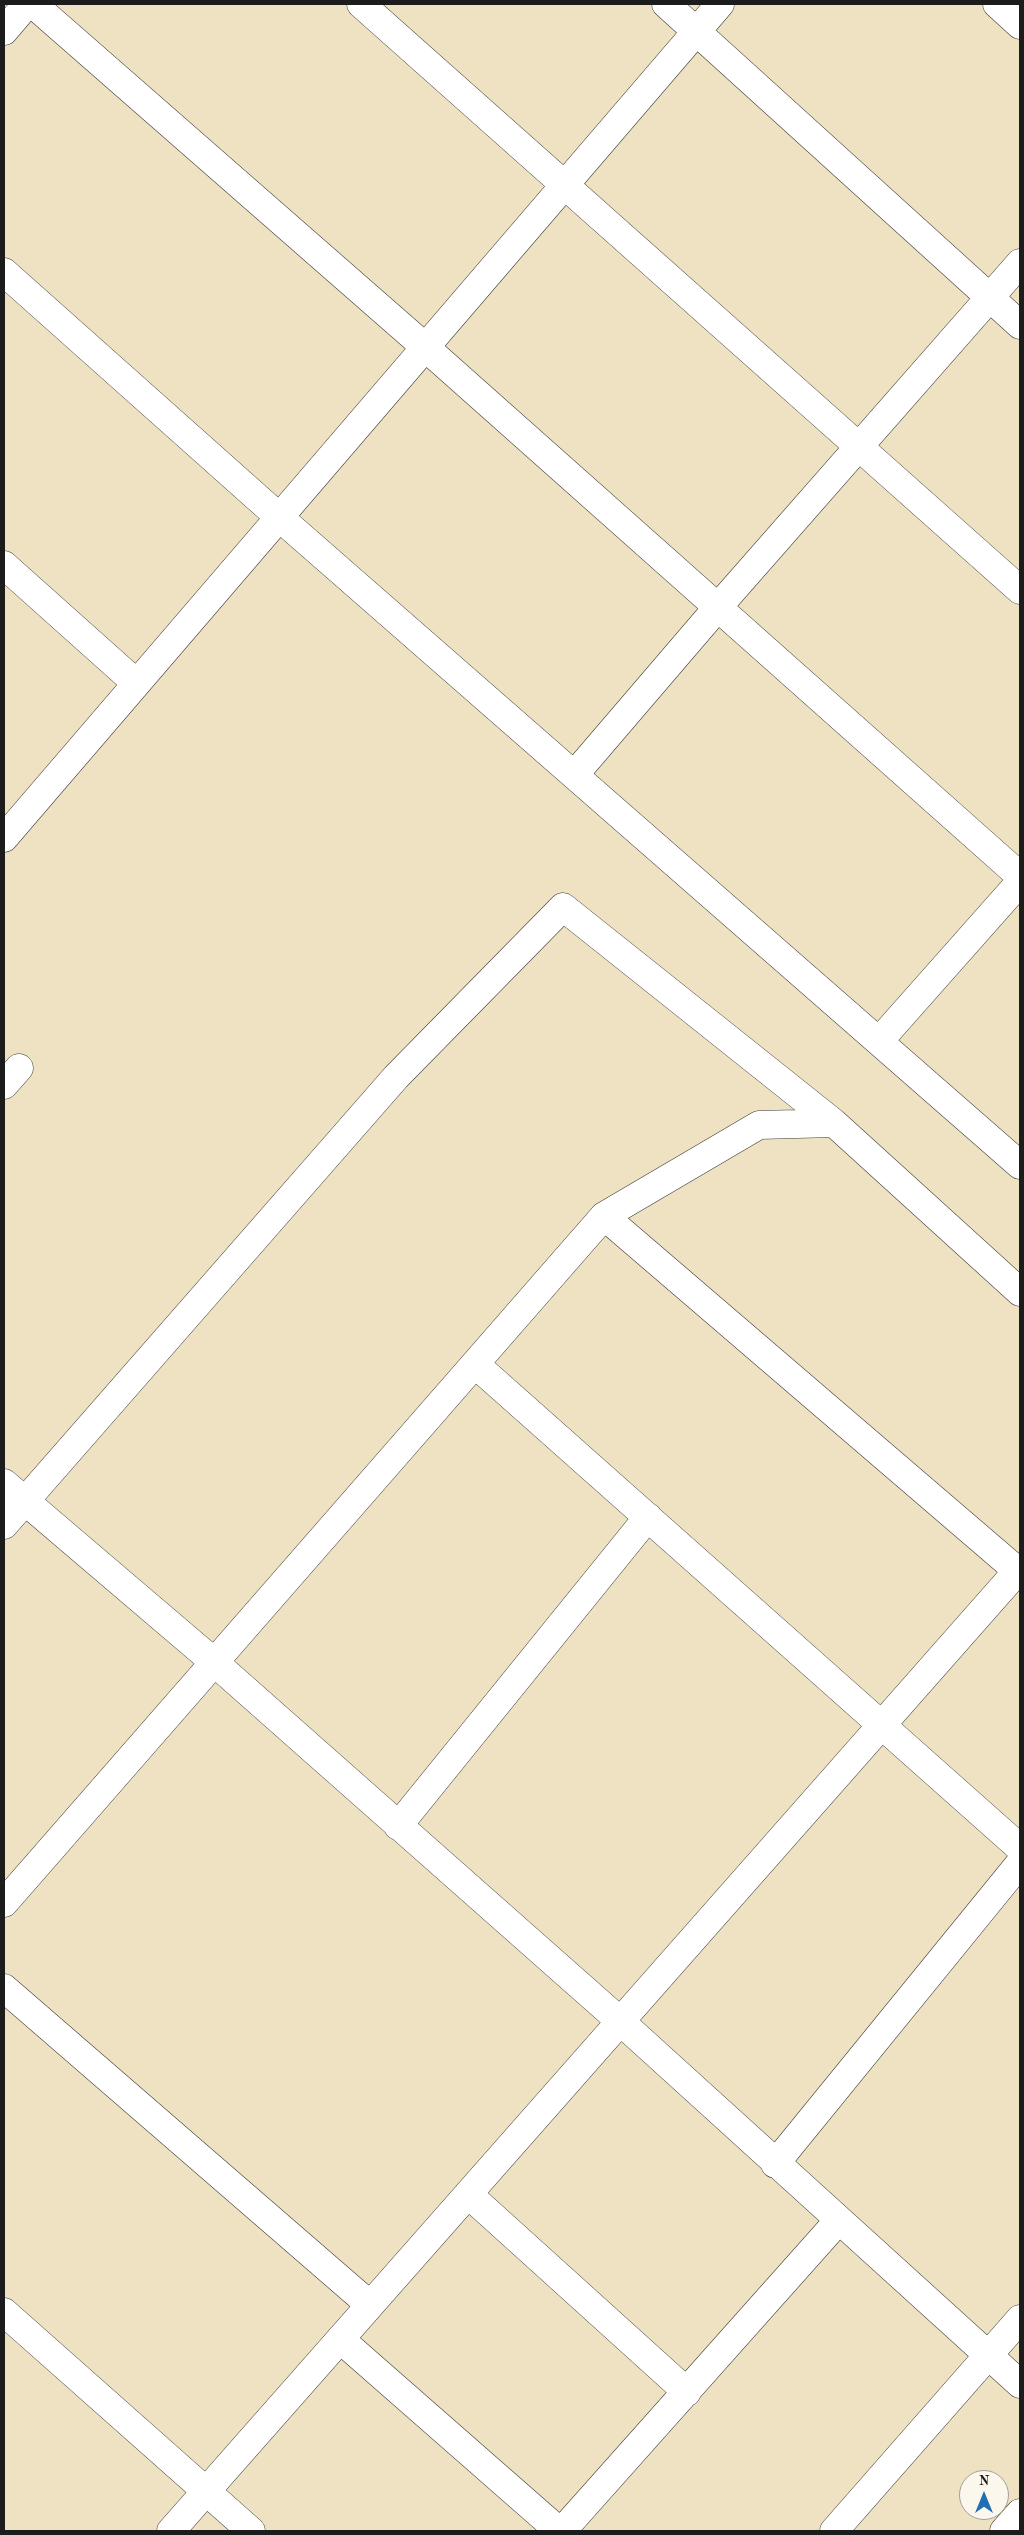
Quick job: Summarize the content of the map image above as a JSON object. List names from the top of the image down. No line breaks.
{"north":"top"}
